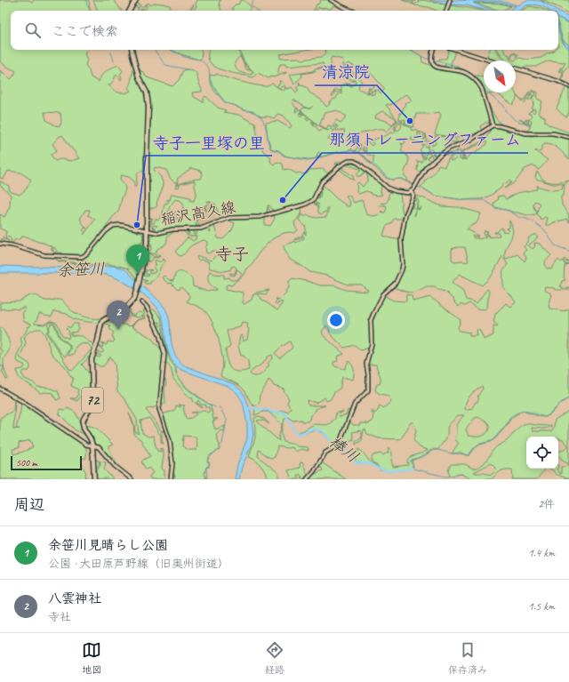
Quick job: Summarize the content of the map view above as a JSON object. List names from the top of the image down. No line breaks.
{"streets":{"main road":["72"],"street":["稲沢高久線"]},"crossings":[["稲沢高久線","72"]],"districts":["寺子"],"water":["余笹川","棒川"],"places":["清涼院","那須トレーニングファーム","寺子一里塚の里"],"scale_bar":"500 m","north":"bottom right","page":{"search":"ここで検索","pins":["1","2"],"scale":"500 m","heading":["周辺","2件"],"list":[{"mark":"1","name":"余笹川見晴らし公園","note":"公園 · 大田原芦野線（旧奥州街道）","value":"1.4 km"},{"mark":"2","name":"八雲神社","note":"寺社","value":"1.5 km"}],"nav":["地図","経路","保存済み"]}}
